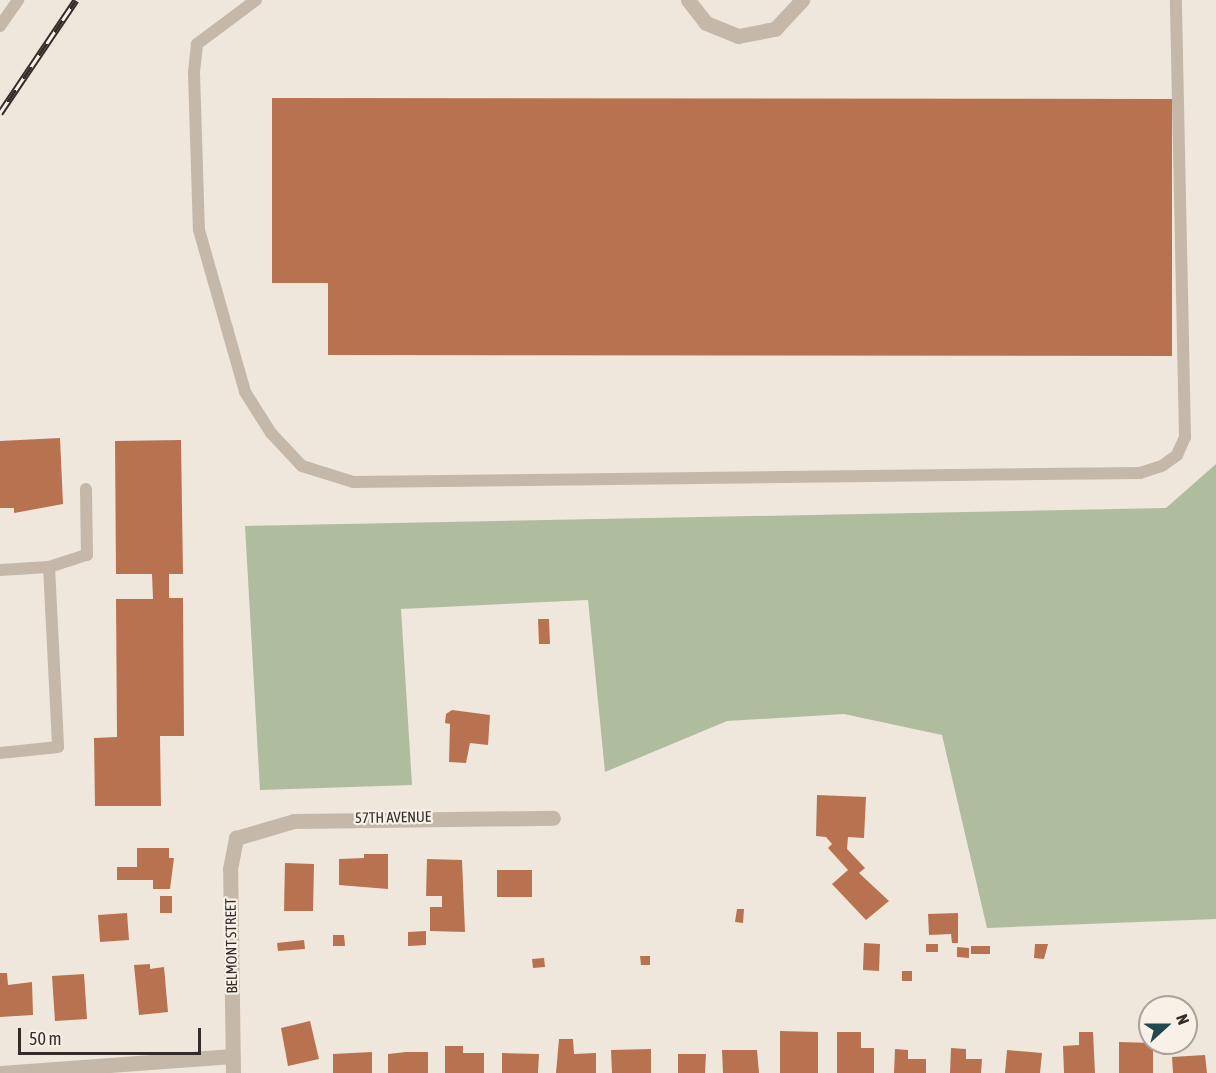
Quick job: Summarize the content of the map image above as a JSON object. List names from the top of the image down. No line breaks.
{"streets":{"street":["57TH AVENUE","BELMONT STREET"]},"crossings":[["57TH AVENUE","BELMONT STREET"]],"scale_bar":"50 m","north":"right"}
